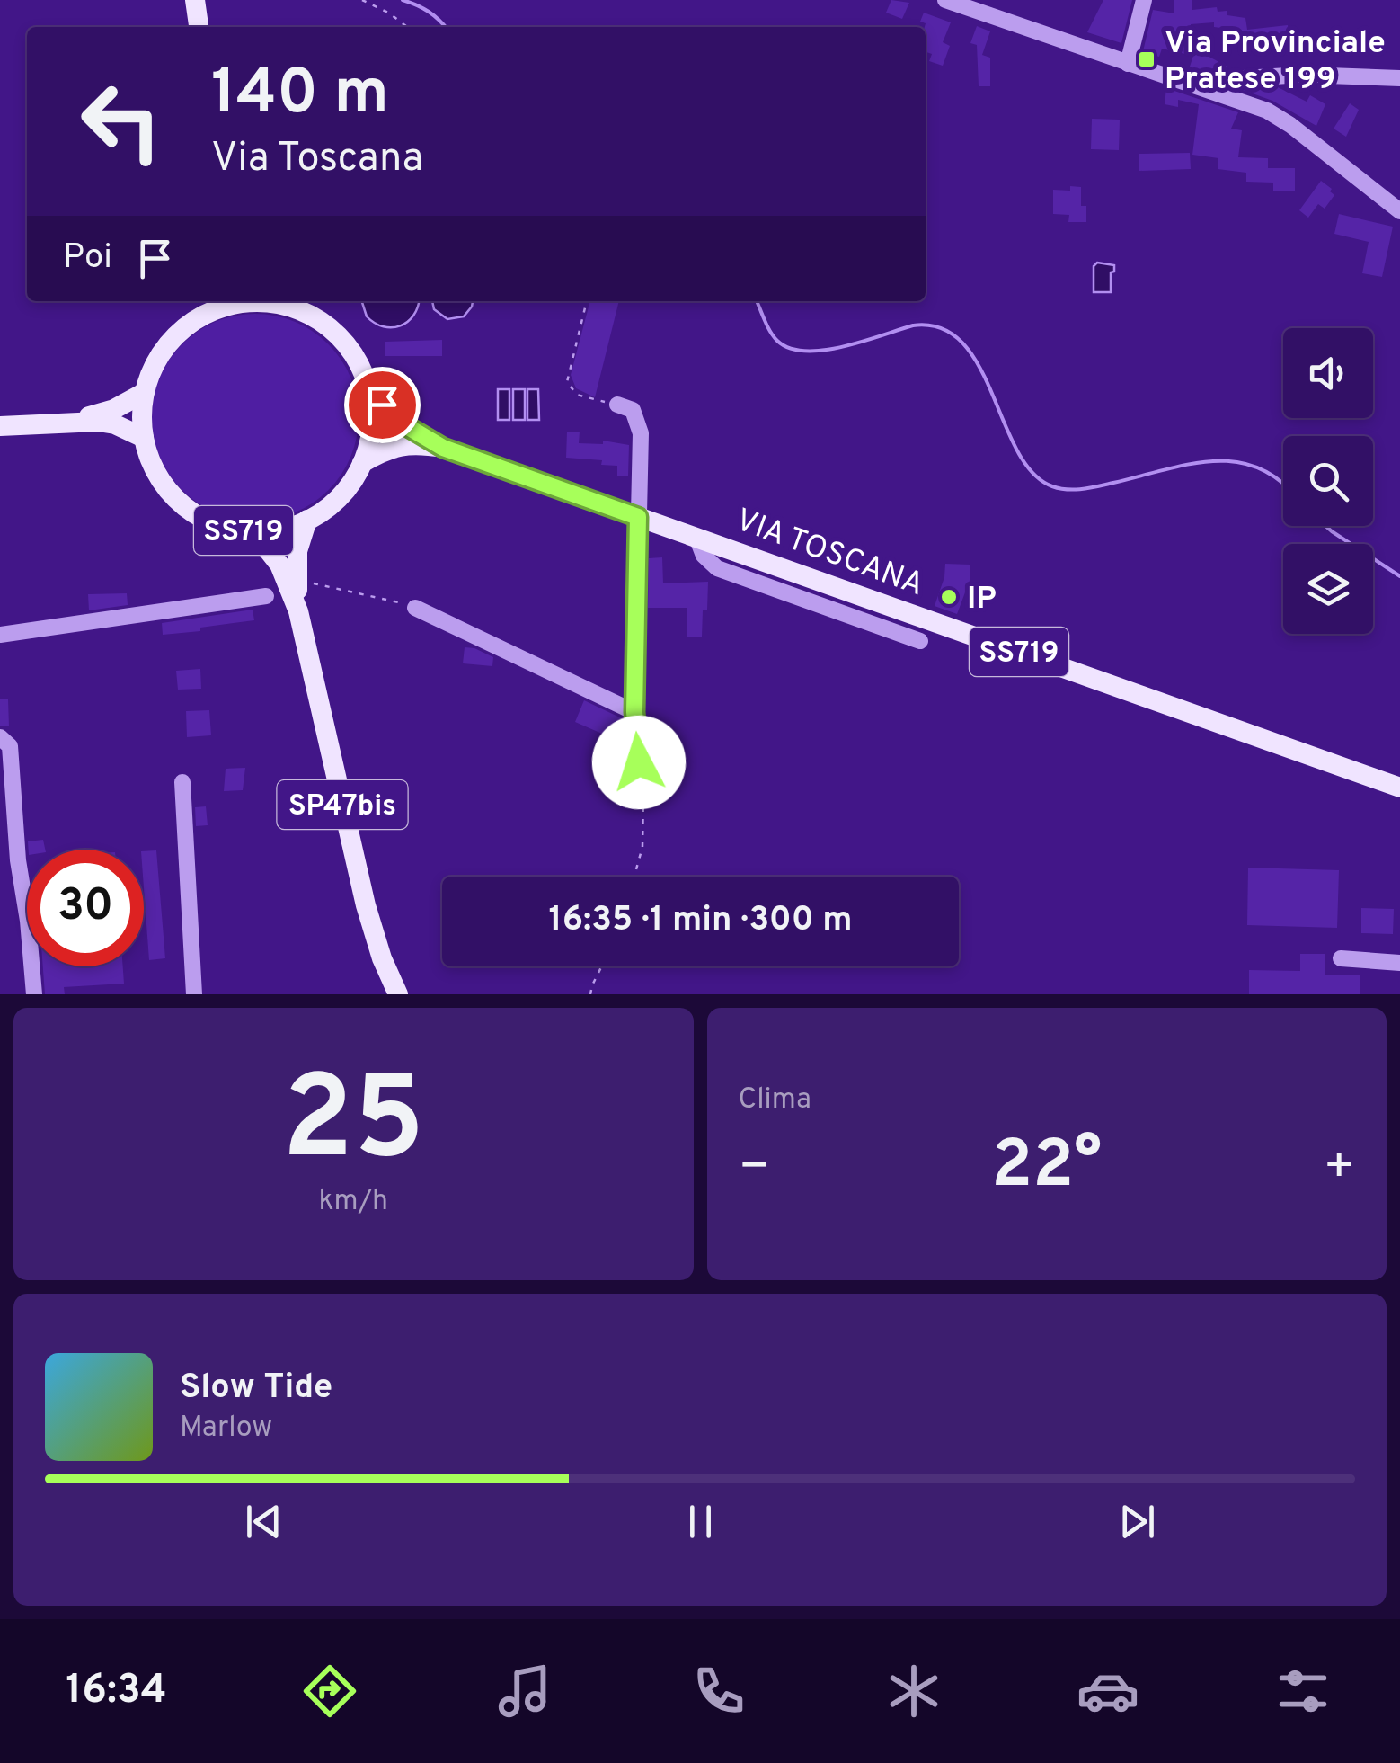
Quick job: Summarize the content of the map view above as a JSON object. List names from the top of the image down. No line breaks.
{"streets":{"main road":["SS719","VIA TOSCANA","SP47bis"]},"crossings":[["SS719","VIA TOSCANA"],["SS719","SP47bis"]],"places":{"transit":["Via Provinciale Pratese 199"],"other":["IP"]},"page":{"turn":["140 m","Via Toscana"],"then":"Poi","limit":"30","trip":"16:35 · 1 min · 300 m","tile":[["25","km/h"],"Clima"],"heat":["−","22°","+"],"song":["Slow Tide","Marlow"],"tabs":"16:34"}}
